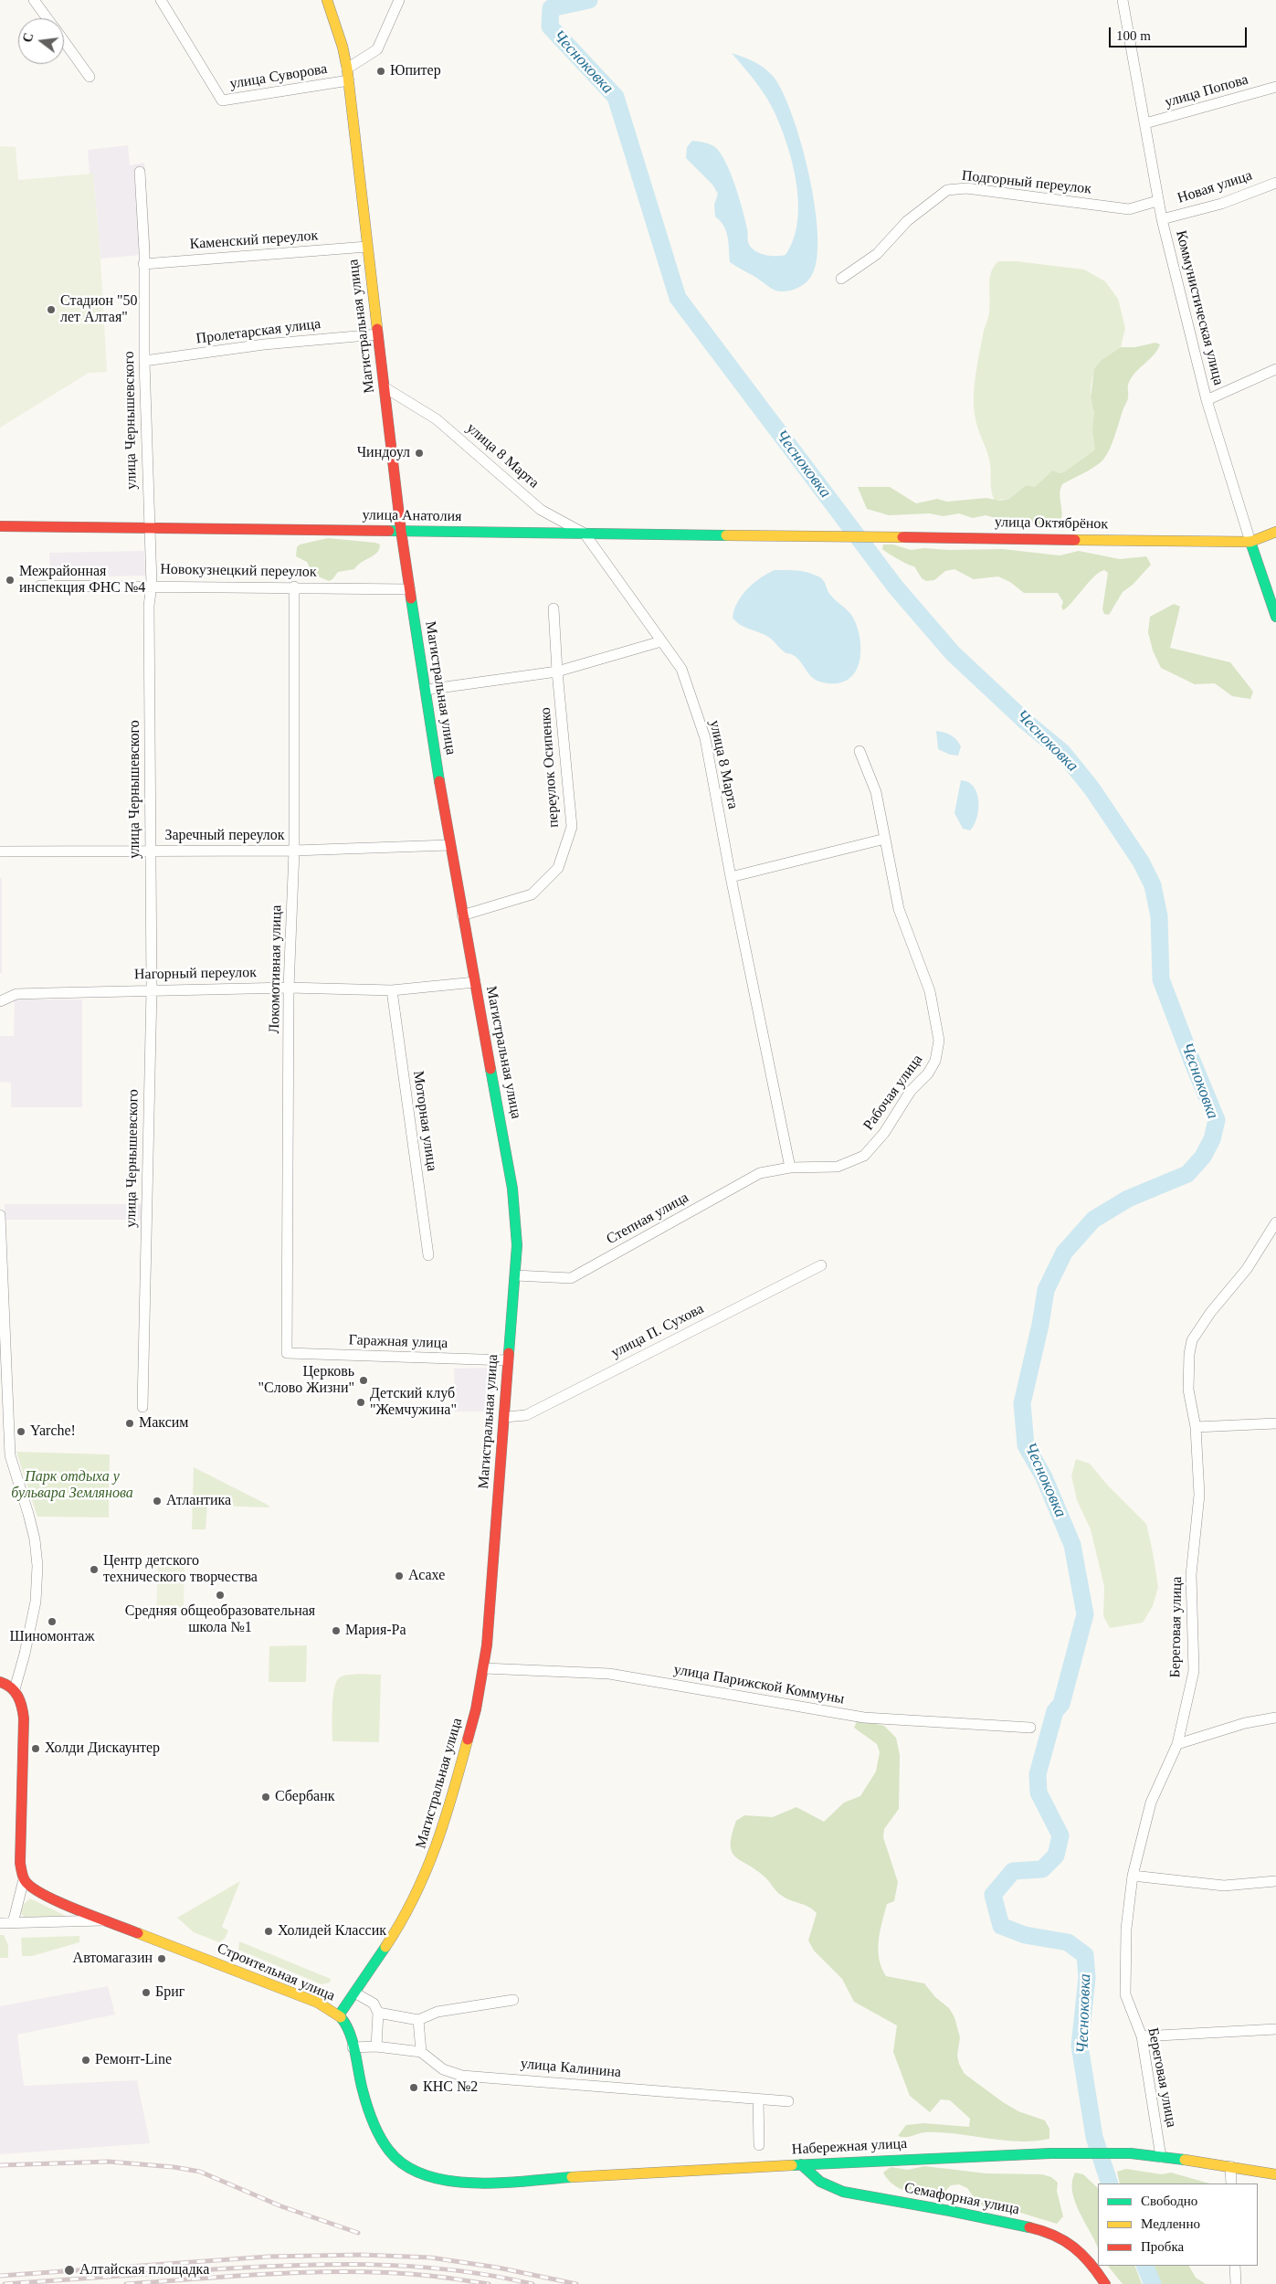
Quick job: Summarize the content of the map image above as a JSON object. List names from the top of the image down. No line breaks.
{"streets":{"street":["улица Суворова","улица Попова","Подгорный переулок","Новая улица","Каменский переулок","Коммунистическая улица","Магистральная улица","Пролетарская улица","улица Чернышевского","улица 8 Марта","улица Анатолия","улица Октябрёнок","Новокузнецкий переулок","переулок Осипенко","Заречный переулок","Локомотивная улица","Нагорный переулок","Рабочая улица","Моторная улица","Степная улица","улица П. Сухова","Гаражная улица","Береговая улица","улица Парижской Коммуны","Строительная улица","улица Калинина","Набережная улица","Семафорная улица"]},"crossings":[["улица Суворова","Магистральная улица"],["улица Попова","Коммунистическая улица"],["Подгорный переулок","Коммунистическая улица"],["Новая улица","Коммунистическая улица"],["Каменский переулок","Магистральная улица"],["Каменский переулок","улица Чернышевского"],["Коммунистическая улица","улица Октябрёнок"],["Магистральная улица","Пролетарская улица"],["Магистральная улица","улица 8 Марта"],["Магистральная улица","улица Анатолия"],["Магистральная улица","Новокузнецкий переулок"],["Магистральная улица","переулок Осипенко"],["Магистральная улица","Заречный переулок"],["Магистральная улица","Нагорный переулок"],["Магистральная улица","Степная улица"],["Магистральная улица","улица П. Сухова"],["Магистральная улица","Гаражная улица"],["Магистральная улица","улица Парижской Коммуны"],["Магистральная улица","Строительная улица"],["Пролетарская улица","улица Чернышевского"],["улица Чернышевского","улица Анатолия"],["улица Чернышевского","Новокузнецкий переулок"],["улица Чернышевского","Заречный переулок"],["улица Чернышевского","Нагорный переулок"],["улица 8 Марта","улица Анатолия"],["улица 8 Марта","Рабочая улица"],["улица 8 Марта","Степная улица"],["улица Анатолия","улица Октябрёнок"],["Новокузнецкий переулок","Локомотивная улица"],["Заречный переулок","Локомотивная улица"],["Локомотивная улица","Нагорный переулок"],["Локомотивная улица","Гаражная улица"],["Нагорный переулок","Моторная улица"],["Рабочая улица","Степная улица"],["Береговая улица","Набережная улица"],["Строительная улица","Набережная улица"],["Набережная улица","Семафорная улица"]],"water":["Чесноковка"],"parks":["Парк отдыха у бульвара Землянова"],"places":["Юпитер","Стадион \"50 лет Алтая\"","Чиндоул","Межрайонная инспекция ФНС №4","Церковь \"Слово Жизни\"","Детский клуб \"Жемчужина\"","Максим","Yarche!","Атлантика","Центр детского технического творчества","Асахе","Средняя общеобразовательная школа №1","Шиномонтаж","Мария-Ра","Холди Дискаунтер","Сбербанк","Холидей Классик","Автомагазин","Бриг","Ремонт-Line","КНС №2","Алтайская площадка"],"legend":["Свободно","Медленно","Пробка"],"scale_bar":"100 m","north":"left"}
